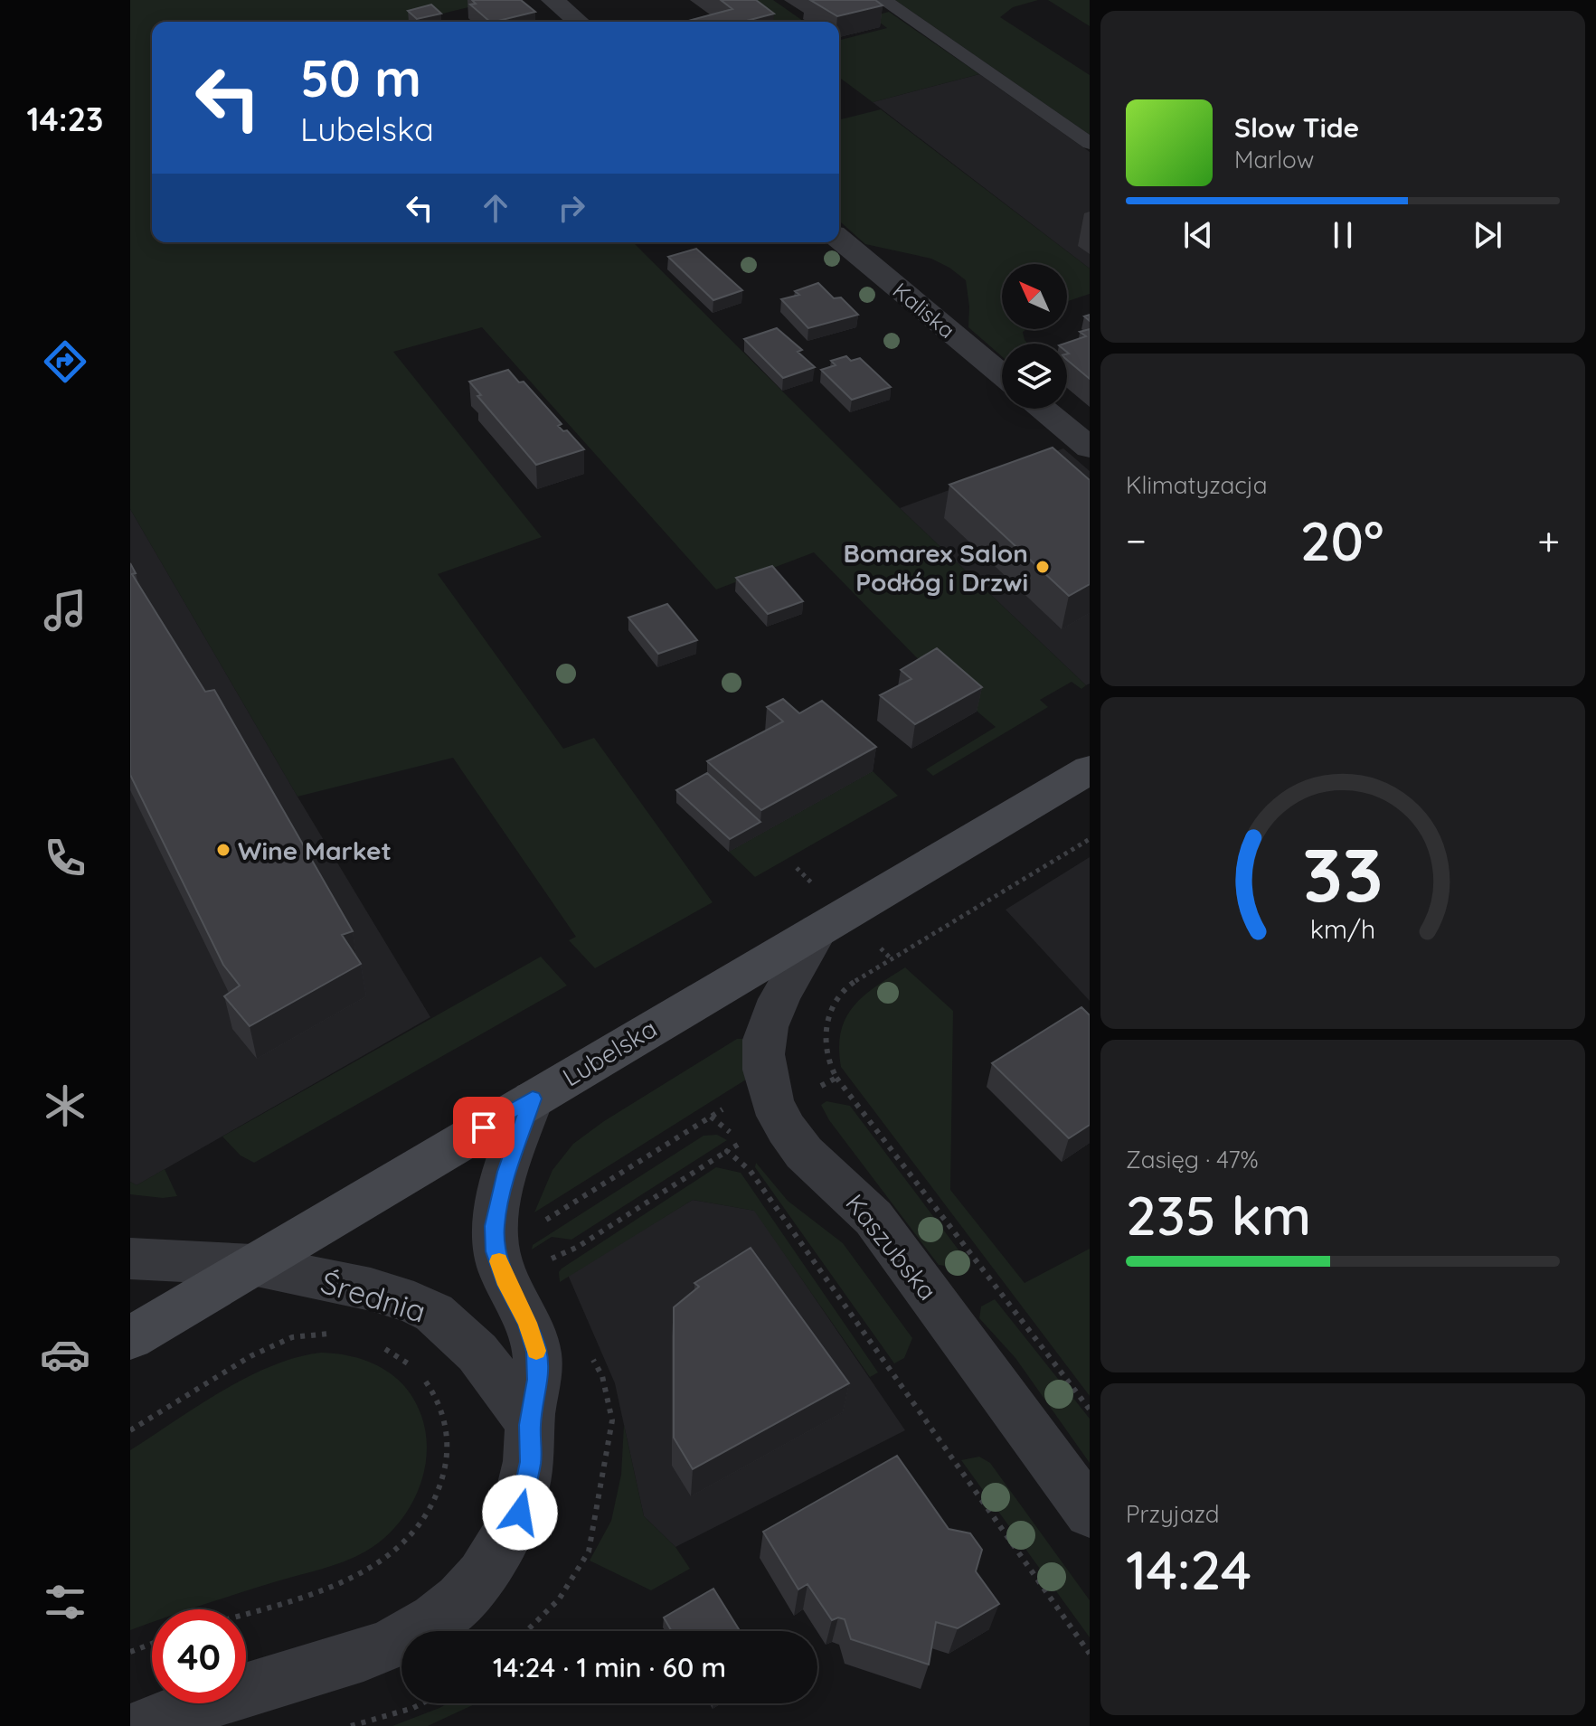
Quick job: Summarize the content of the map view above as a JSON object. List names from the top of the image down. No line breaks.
{"streets":{"main road":["Lubelska"],"street":["Kaliska","Kaszubska","Średnia"]},"crossings":[["Lubelska","Kaszubska"],["Lubelska","Średnia"]],"places":["Bomarex Salon Podłóg i Drzwi","Wine Market"],"north":"top left","page":{"tabs":"14:23","turn":["50 m","Lubelska"],"song":["Slow Tide","Marlow"],"tile":["Klimatyzacja",["Zasięg · 47%","235 km"],["Przyjazd","14:24"]],"heat":["−","20°","+"],"limit":"40","trip":"14:24 · 1 min · 60 m","gauge":["33","km/h"]}}
